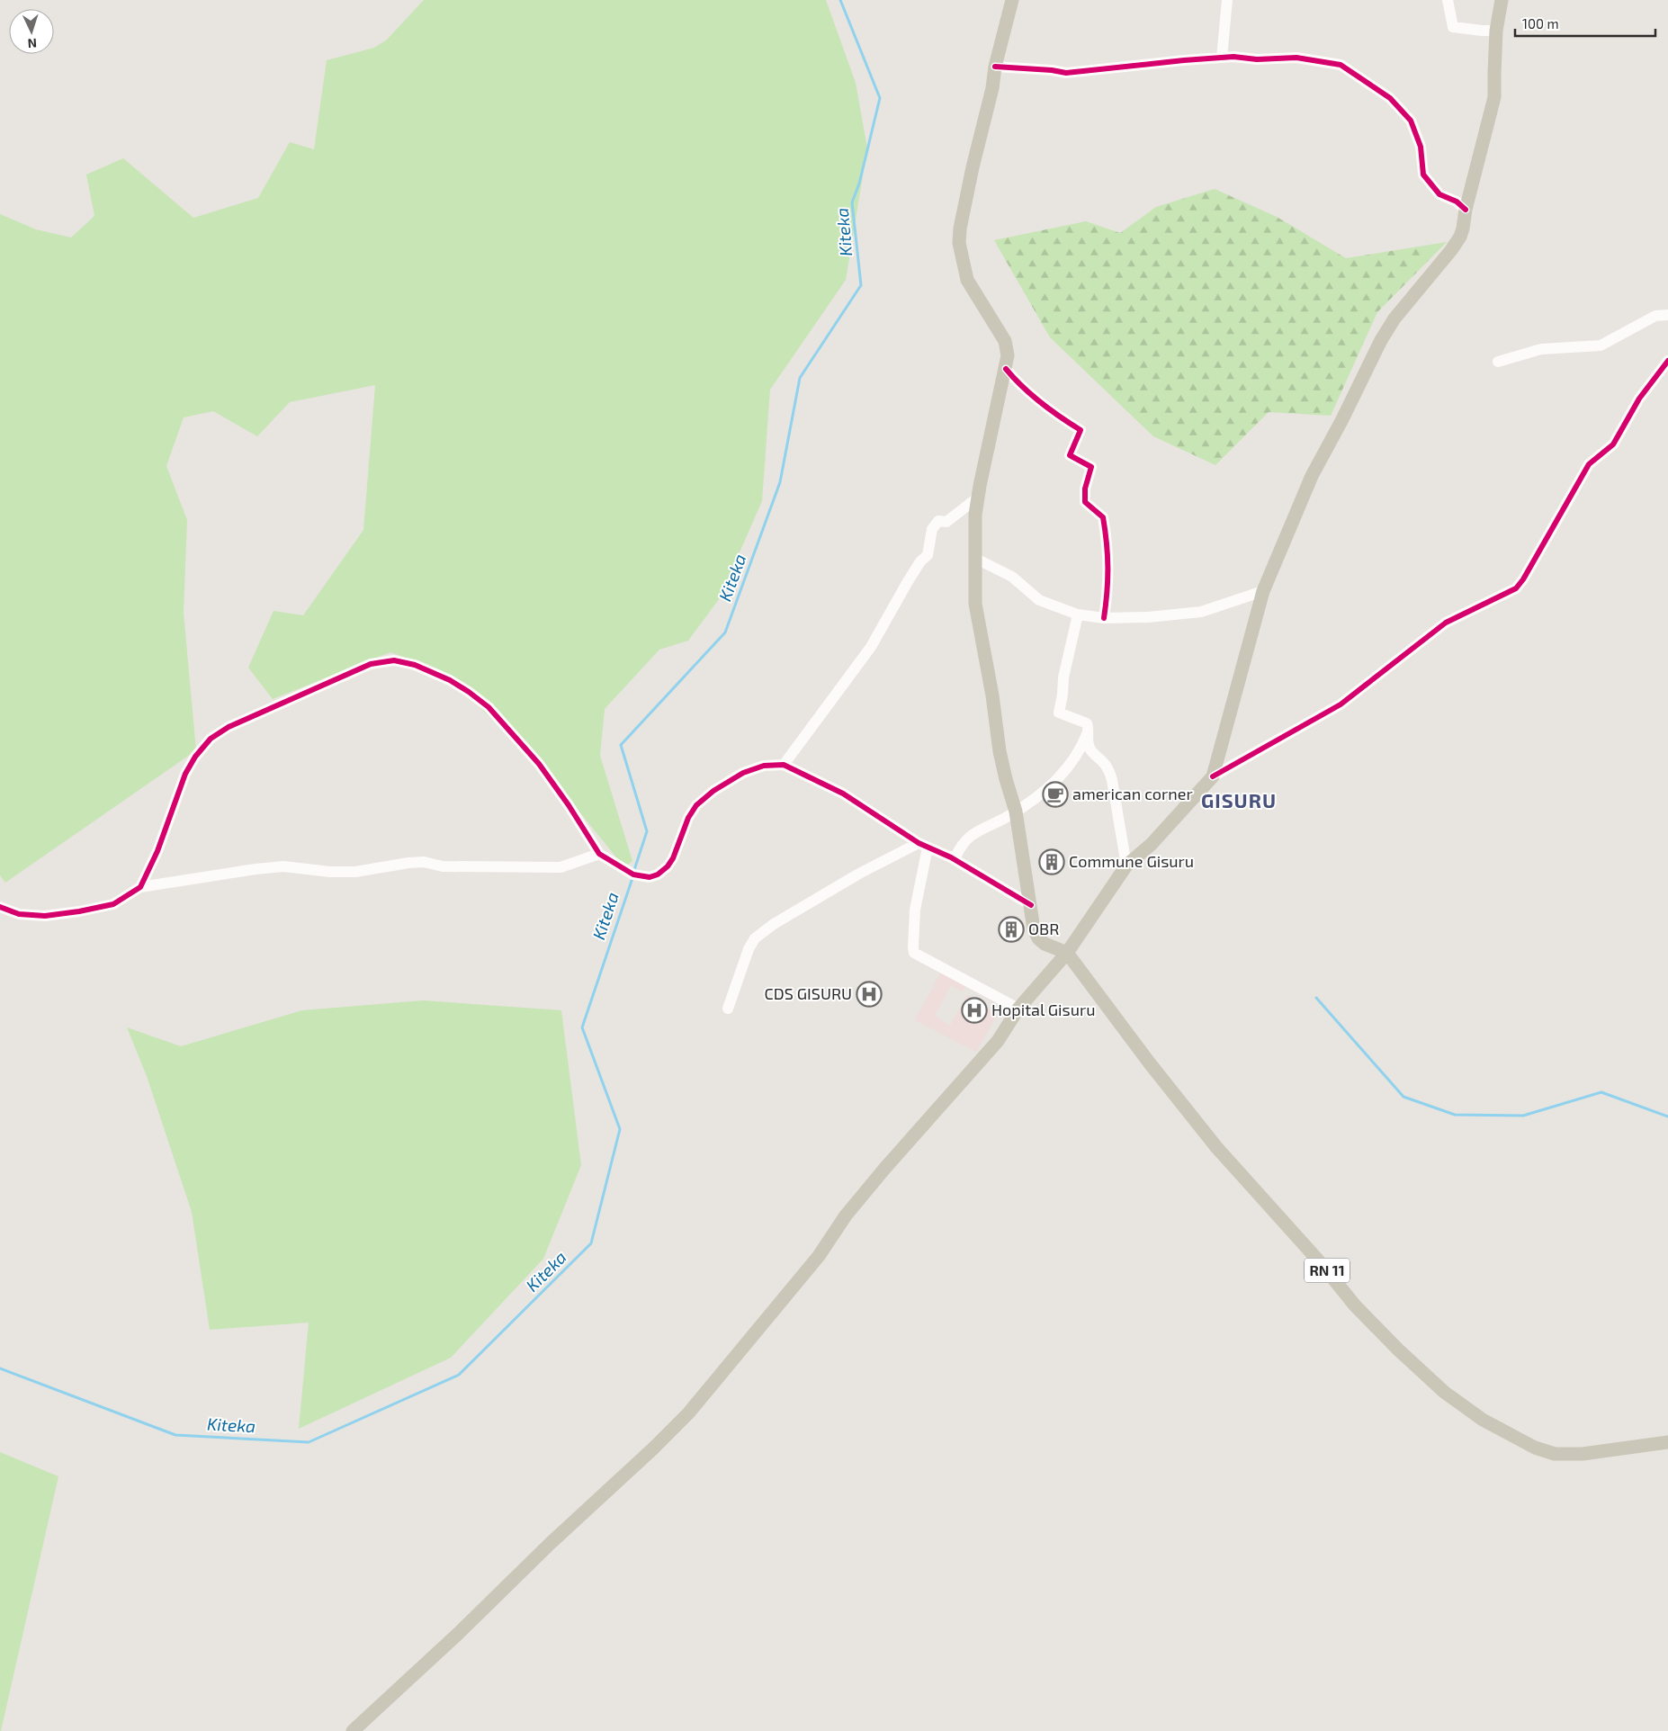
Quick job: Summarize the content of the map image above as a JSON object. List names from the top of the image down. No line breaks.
{"streets":{"main road":["RN 11"]},"districts":["GISURU"],"water":["Kiteka"],"places":{"cafe":["american corner"],"building":["Commune Gisuru","OBR"],"hospital":["CDS GISURU","Hopital Gisuru"]},"scale_bar":"100 m","north":"bottom"}
